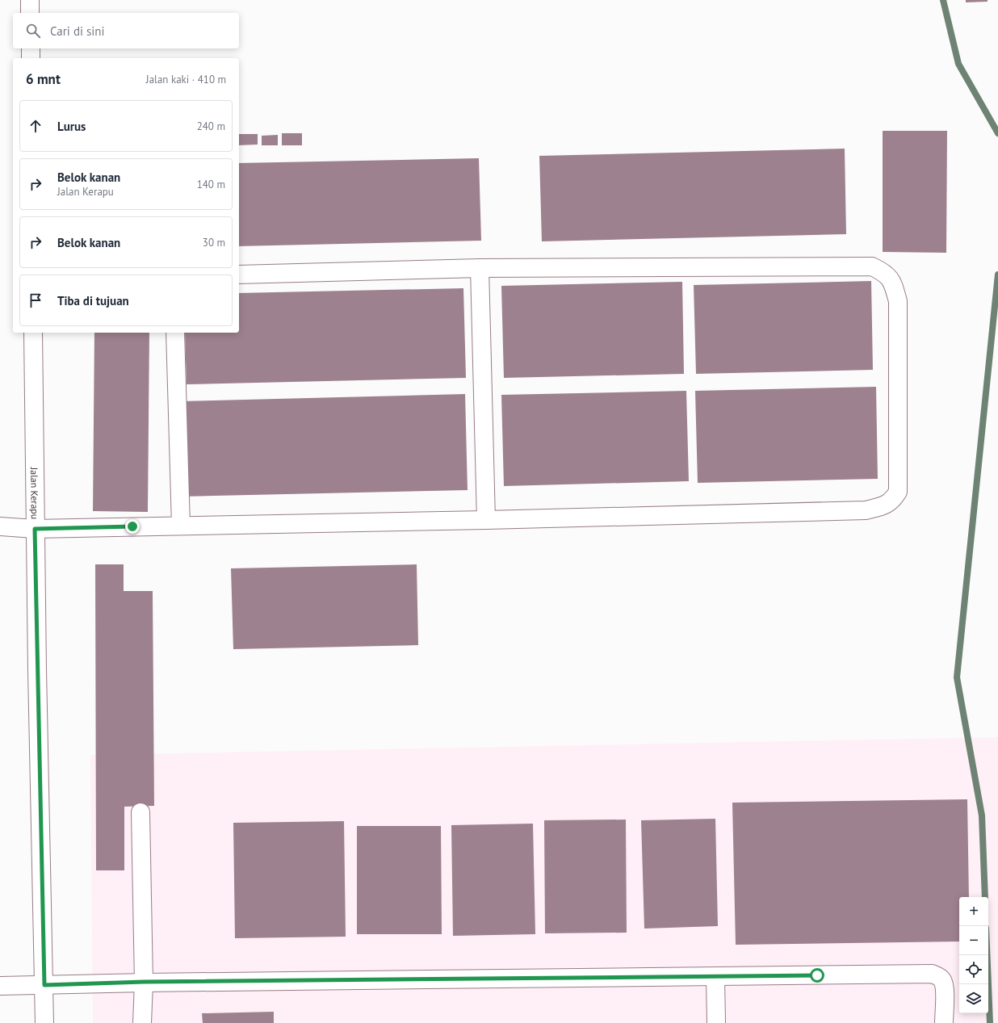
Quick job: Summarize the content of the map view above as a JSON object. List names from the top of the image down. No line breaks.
{"streets":{"street":["Jalan Kerapu"]},"page":{"search":"Cari di sini","heading":["6 mnt","Jalan kaki · 410 m"],"list":[["Lurus","240 m"],["Belok kanan","Jalan Kerapu","140 m"],["Belok kanan","30 m"],"Tiba di tujuan"],"map_buttons":["+","−"]}}
